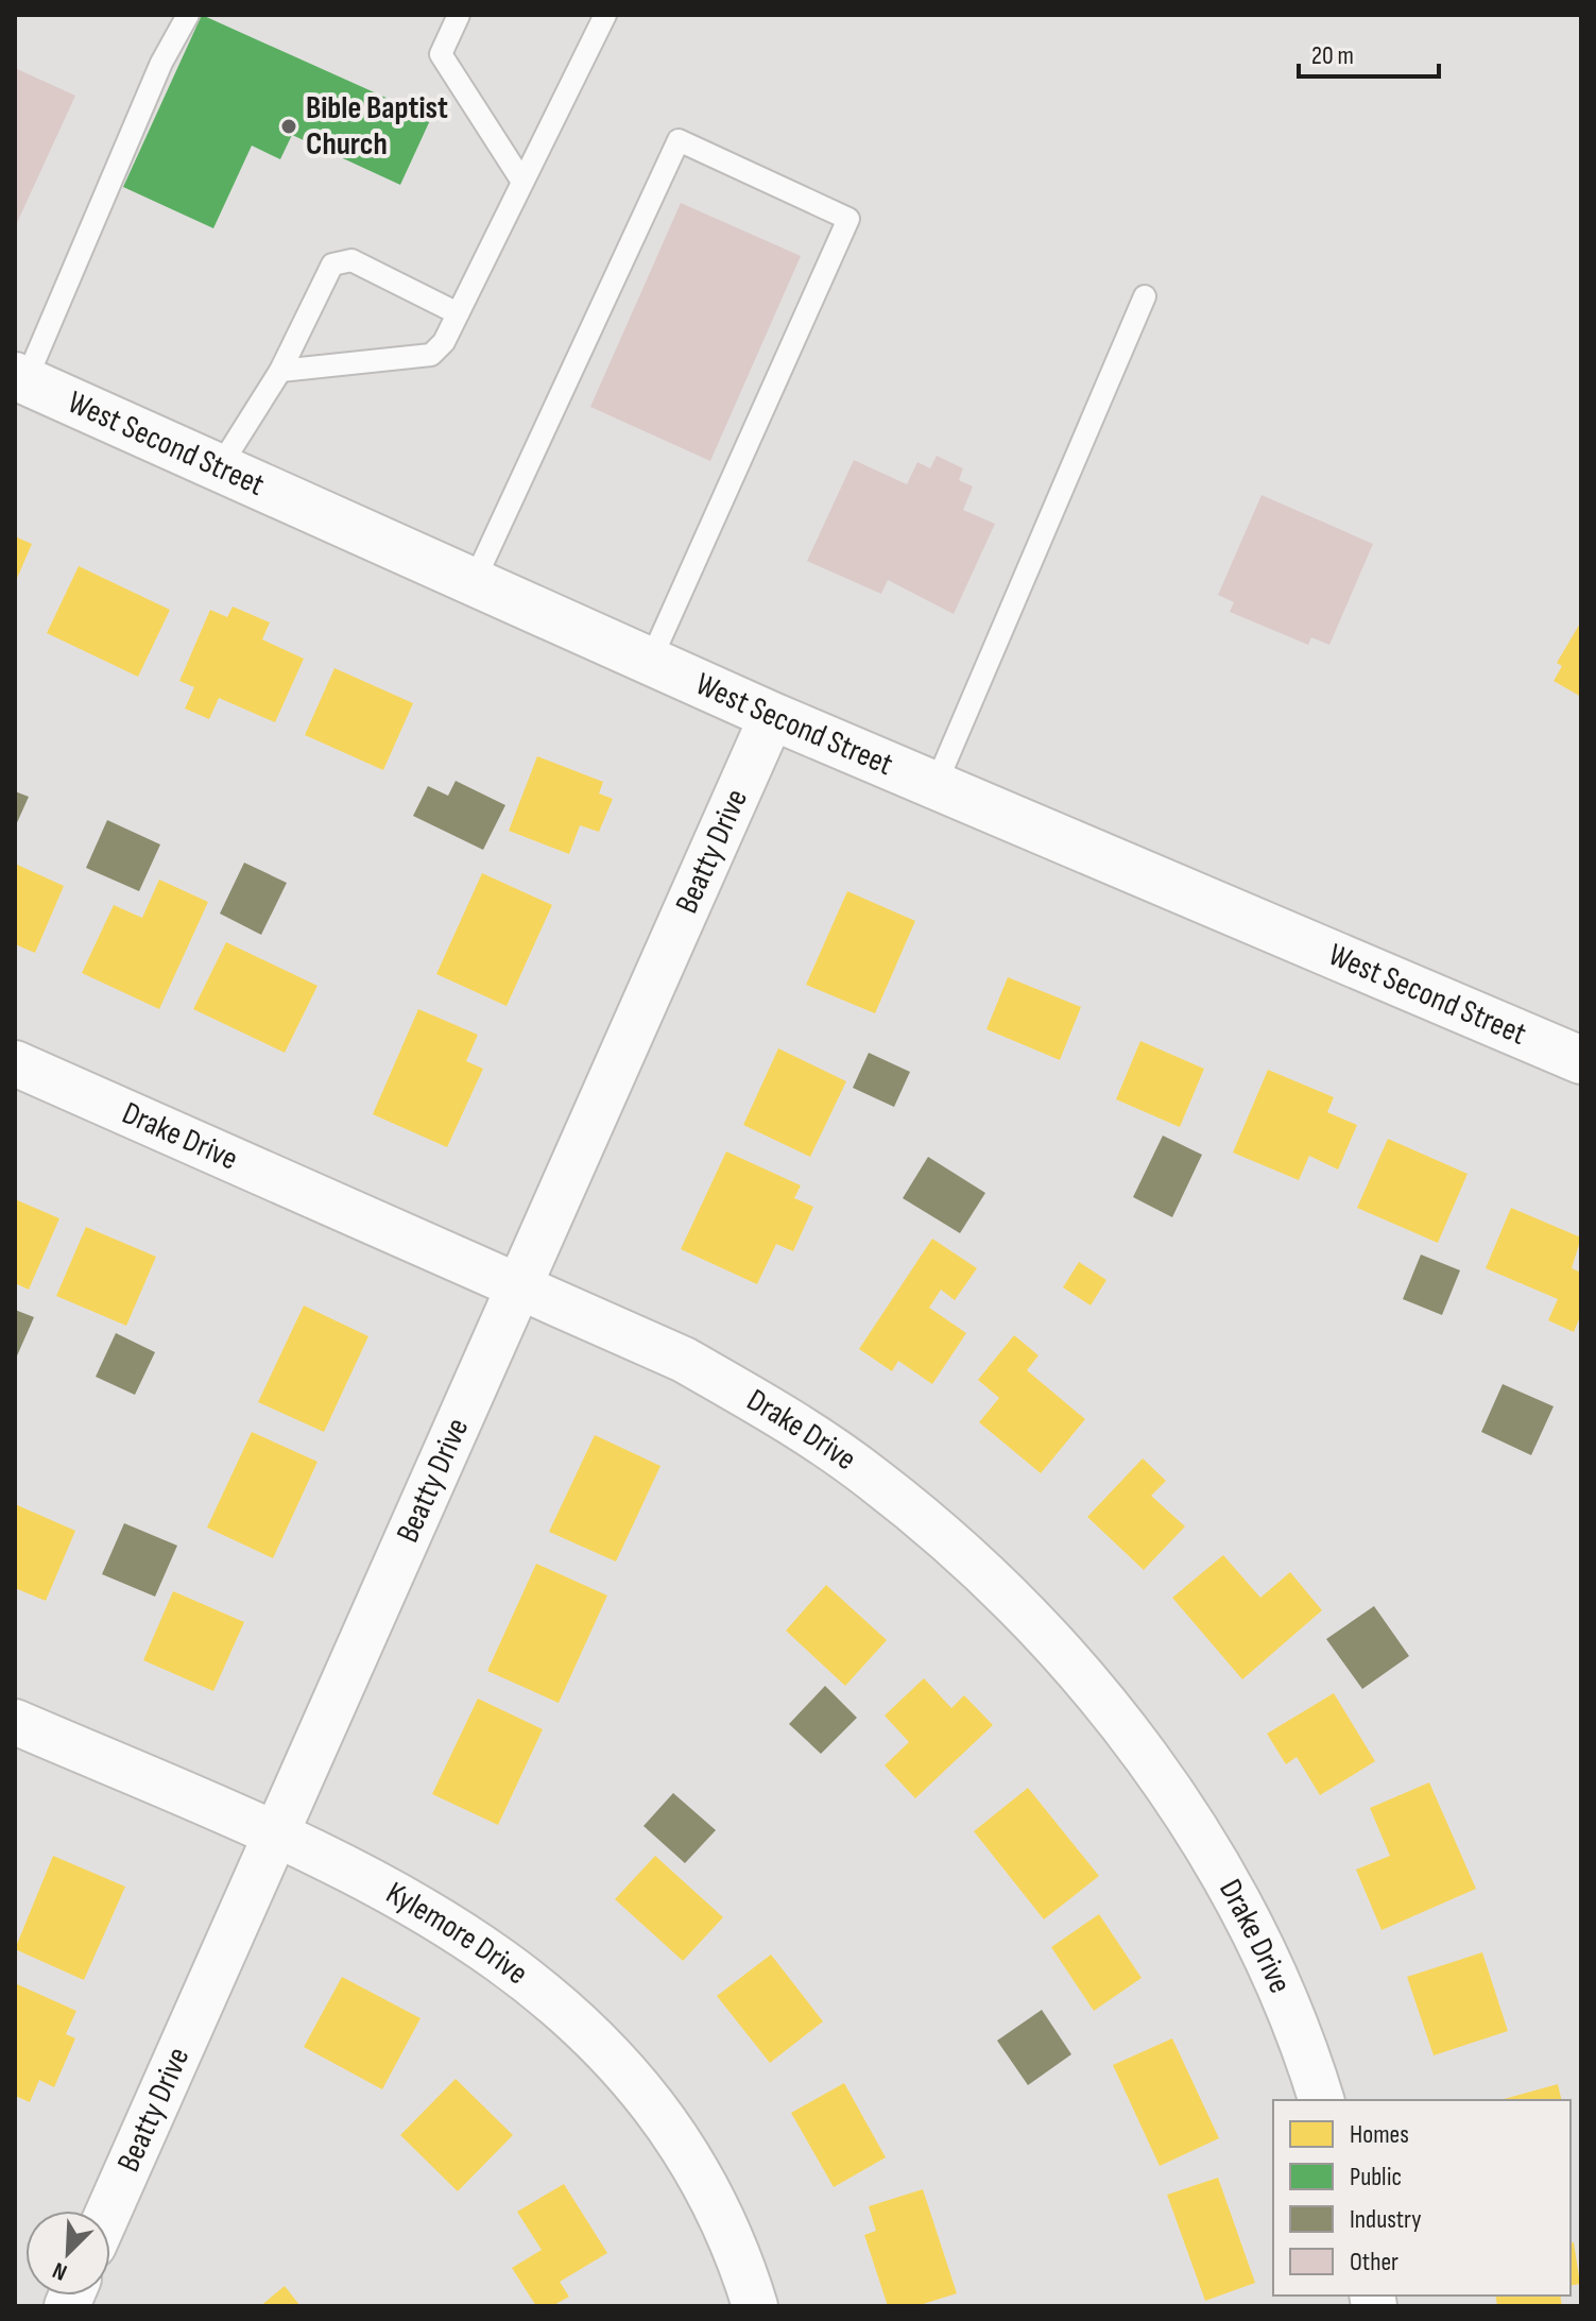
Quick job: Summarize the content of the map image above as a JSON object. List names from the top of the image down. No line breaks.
{"streets":{"main road":["West Second Street"],"street":["Beatty Drive","Drake Drive","Kylemore Drive"]},"crossings":[["West Second Street","Beatty Drive"],["Beatty Drive","Drake Drive"],["Beatty Drive","Kylemore Drive"]],"places":["Bible Baptist Church"],"legend":["Homes","Public","Industry","Other"],"scale_bar":"20 m","north":"bottom left"}
